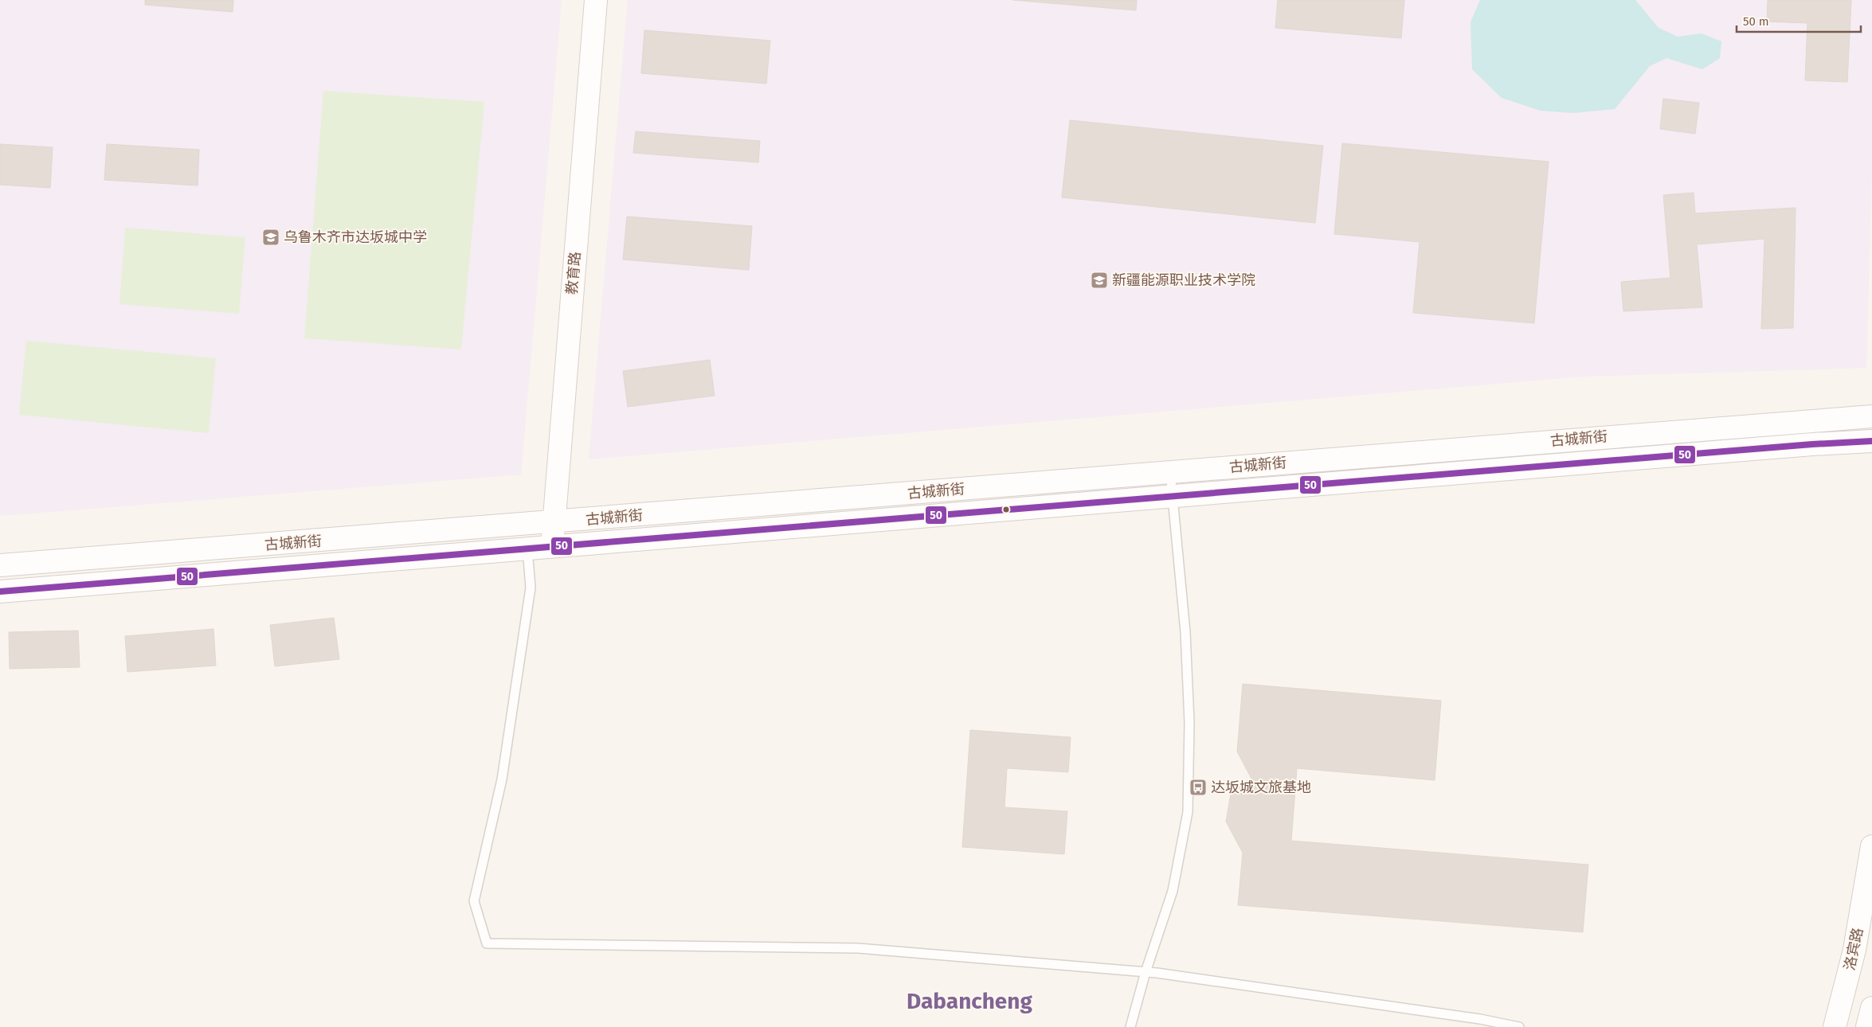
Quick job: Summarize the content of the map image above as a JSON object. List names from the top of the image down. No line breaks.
{"streets":{"main road":["教育路","古城新街","洛宾路"]},"crossings":[["教育路","古城新街"]],"districts":["Dabancheng"],"places":{"school or university":["乌鲁木齐市达坂城中学","新疆能源职业技术学院"],"bus stop":["达坂城文旅基地"]},"lines":["transit line 50"],"scale_bar":"50 m"}
